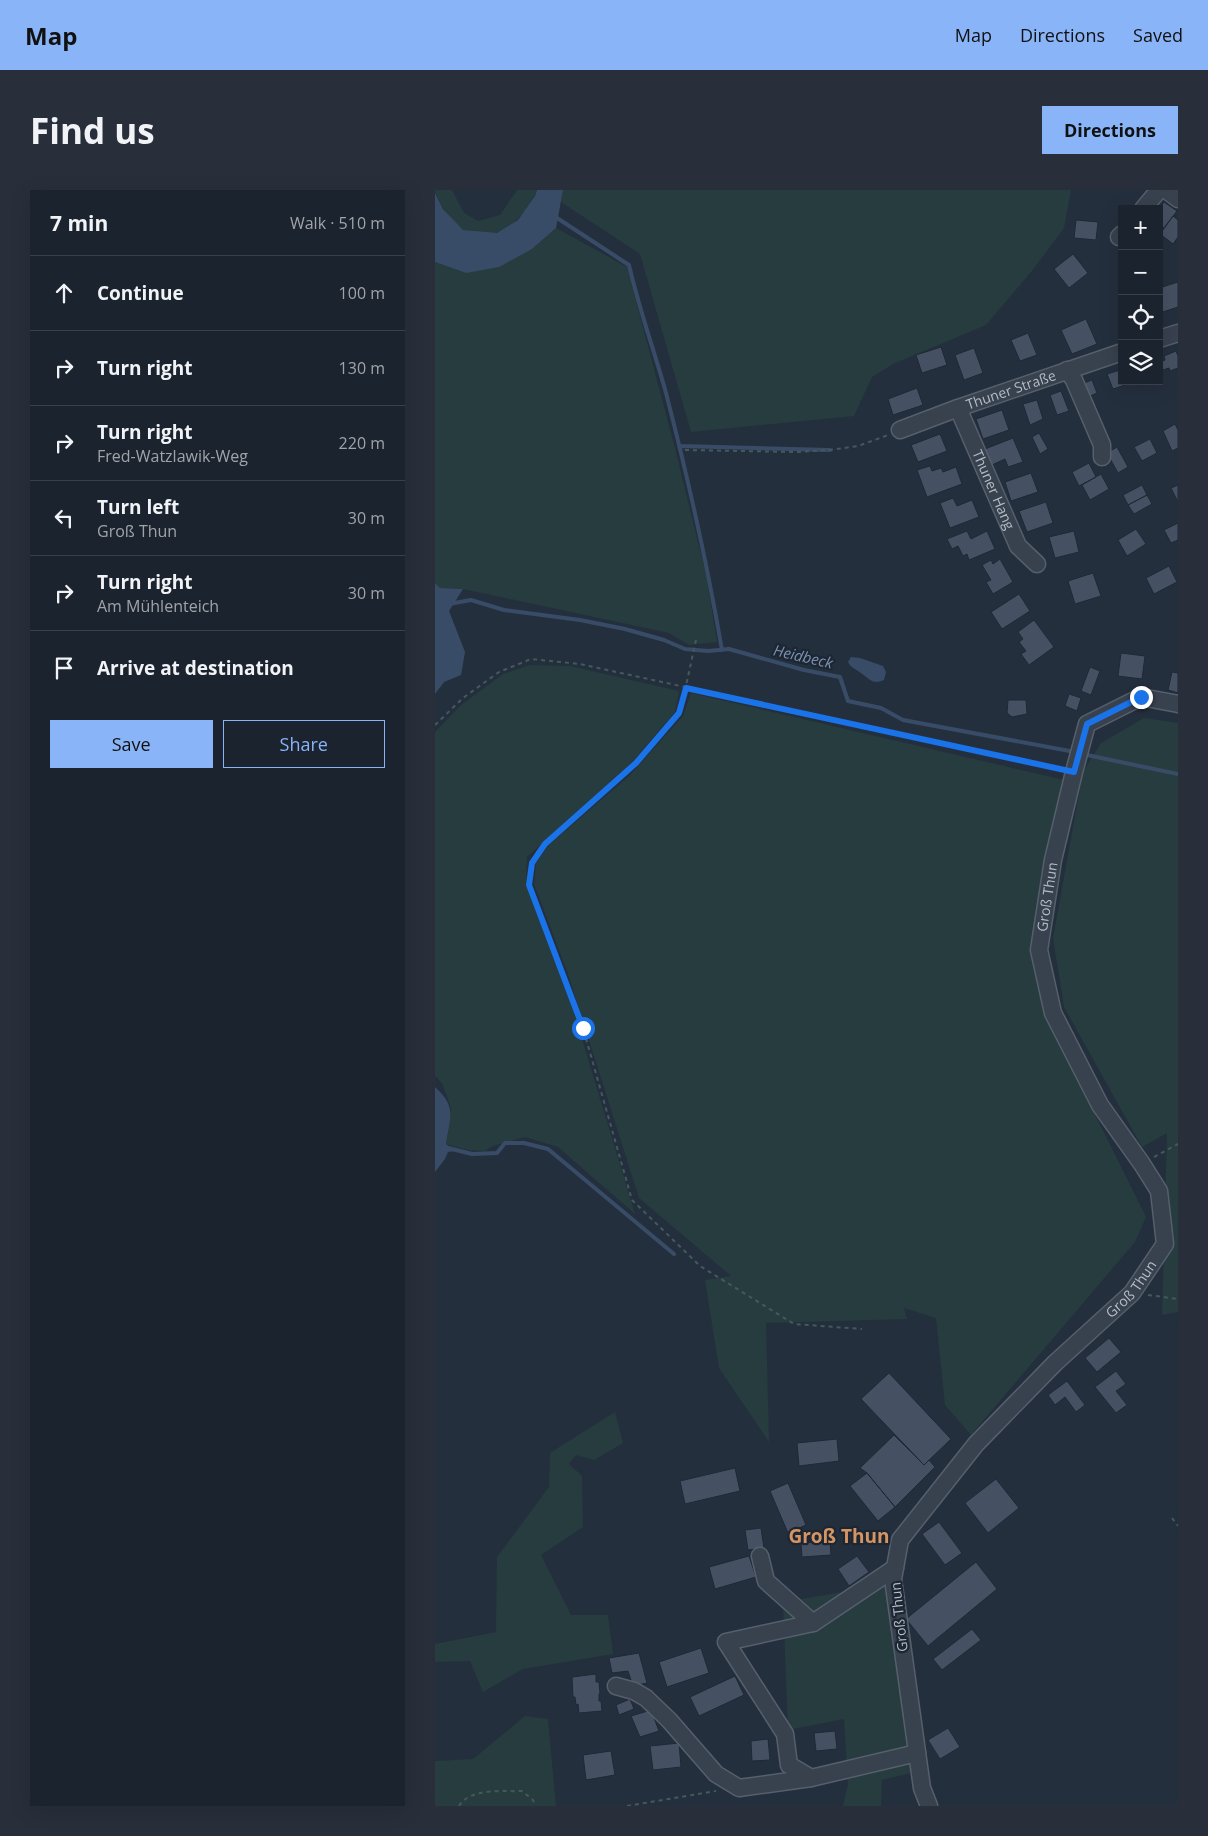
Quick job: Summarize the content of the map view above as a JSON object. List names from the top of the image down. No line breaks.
{"streets":{"street":["Thuner Straße","Thuner Hang","Groß Thun"]},"crossings":[["Thuner Straße","Thuner Hang"]],"districts":["Groß Thun"],"water":["Heidbeck"],"page":{"header":"Map","nav":["Map","Directions","Saved"],"buttons":["Directions",["Save","Share"]],"title":"Find us","heading":["7 min","Walk · 510 m"],"map_buttons":["+","−"],"list":[["Continue","100 m"],["Turn right","130 m"],["Turn right","Fred-Watzlawik-Weg","220 m"],["Turn left","Groß Thun","30 m"],["Turn right","Am Mühlenteich","30 m"],"Arrive at destination"]}}
